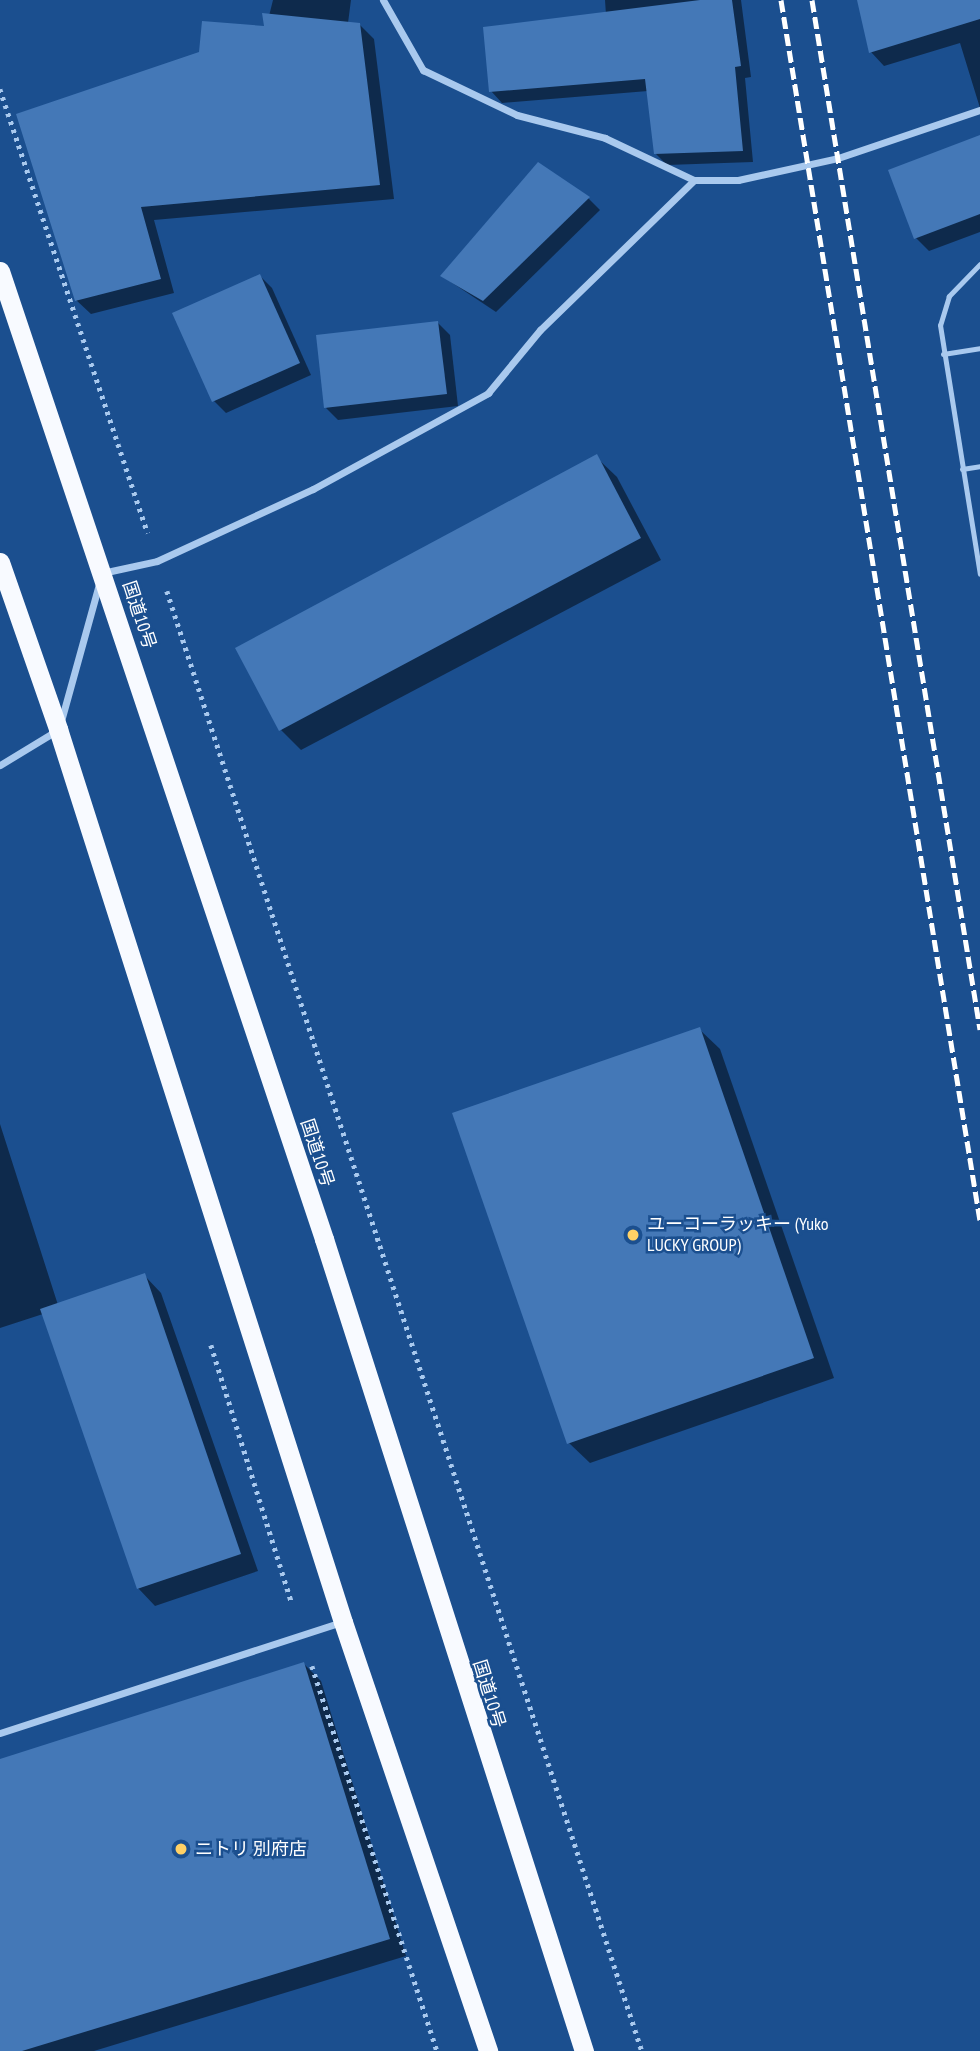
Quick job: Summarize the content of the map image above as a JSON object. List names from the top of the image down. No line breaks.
{"streets":{"highway":["国道10号"]},"places":["ユーコーラッキー (Yuko LUCKY GROUP)","ニトリ 別府店"]}
